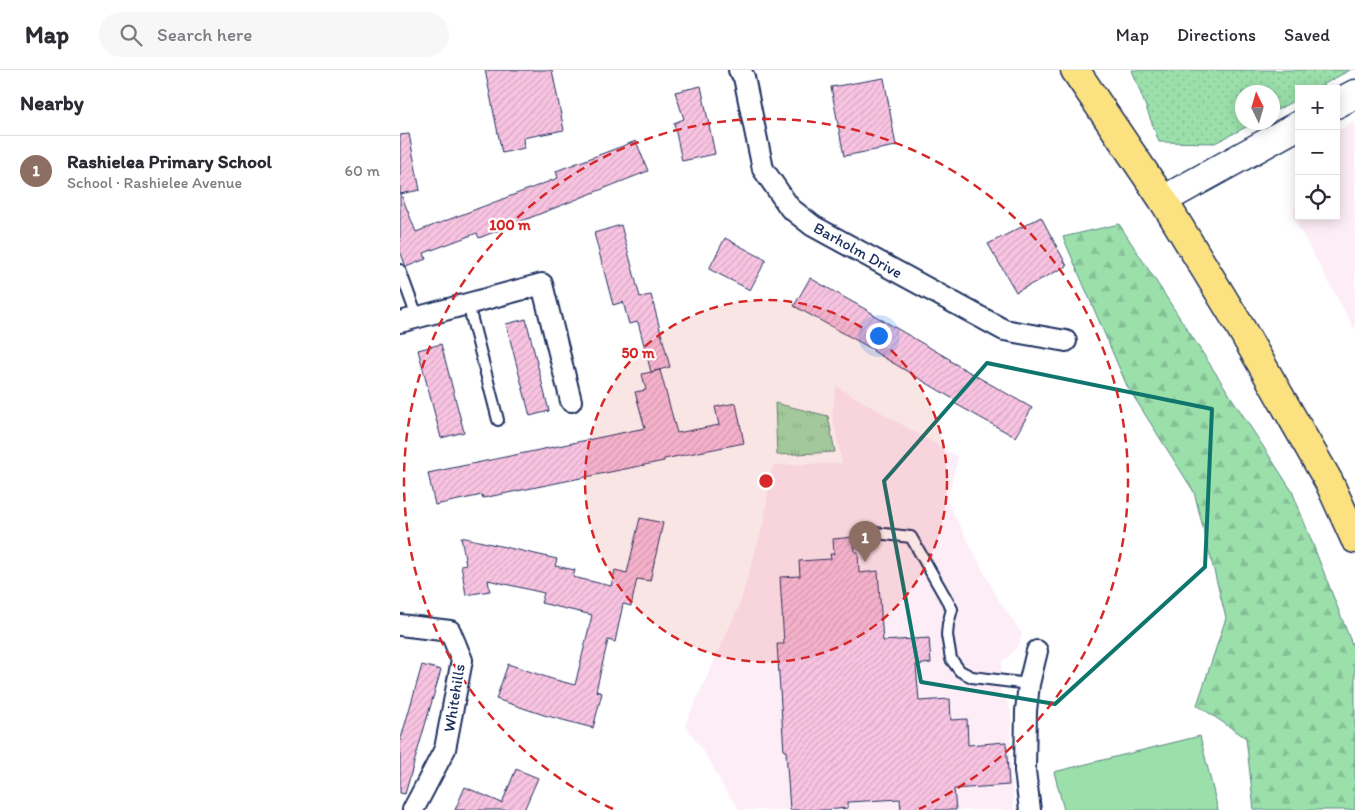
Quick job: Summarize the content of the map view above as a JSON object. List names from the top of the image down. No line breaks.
{"streets":{"street":["Barholm Drive","Whitehills"]},"north":"top","page":{"header":"Map","search":"Search here","nav":["Map","Directions","Saved"],"heading":"Nearby","map_buttons":["+","−"],"list":[{"mark":"1","name":"Rashielea Primary School","note":"School · Rashielee Avenue","value":"60 m"}],"pins":"1"},"rings":["100 m","50 m"]}
